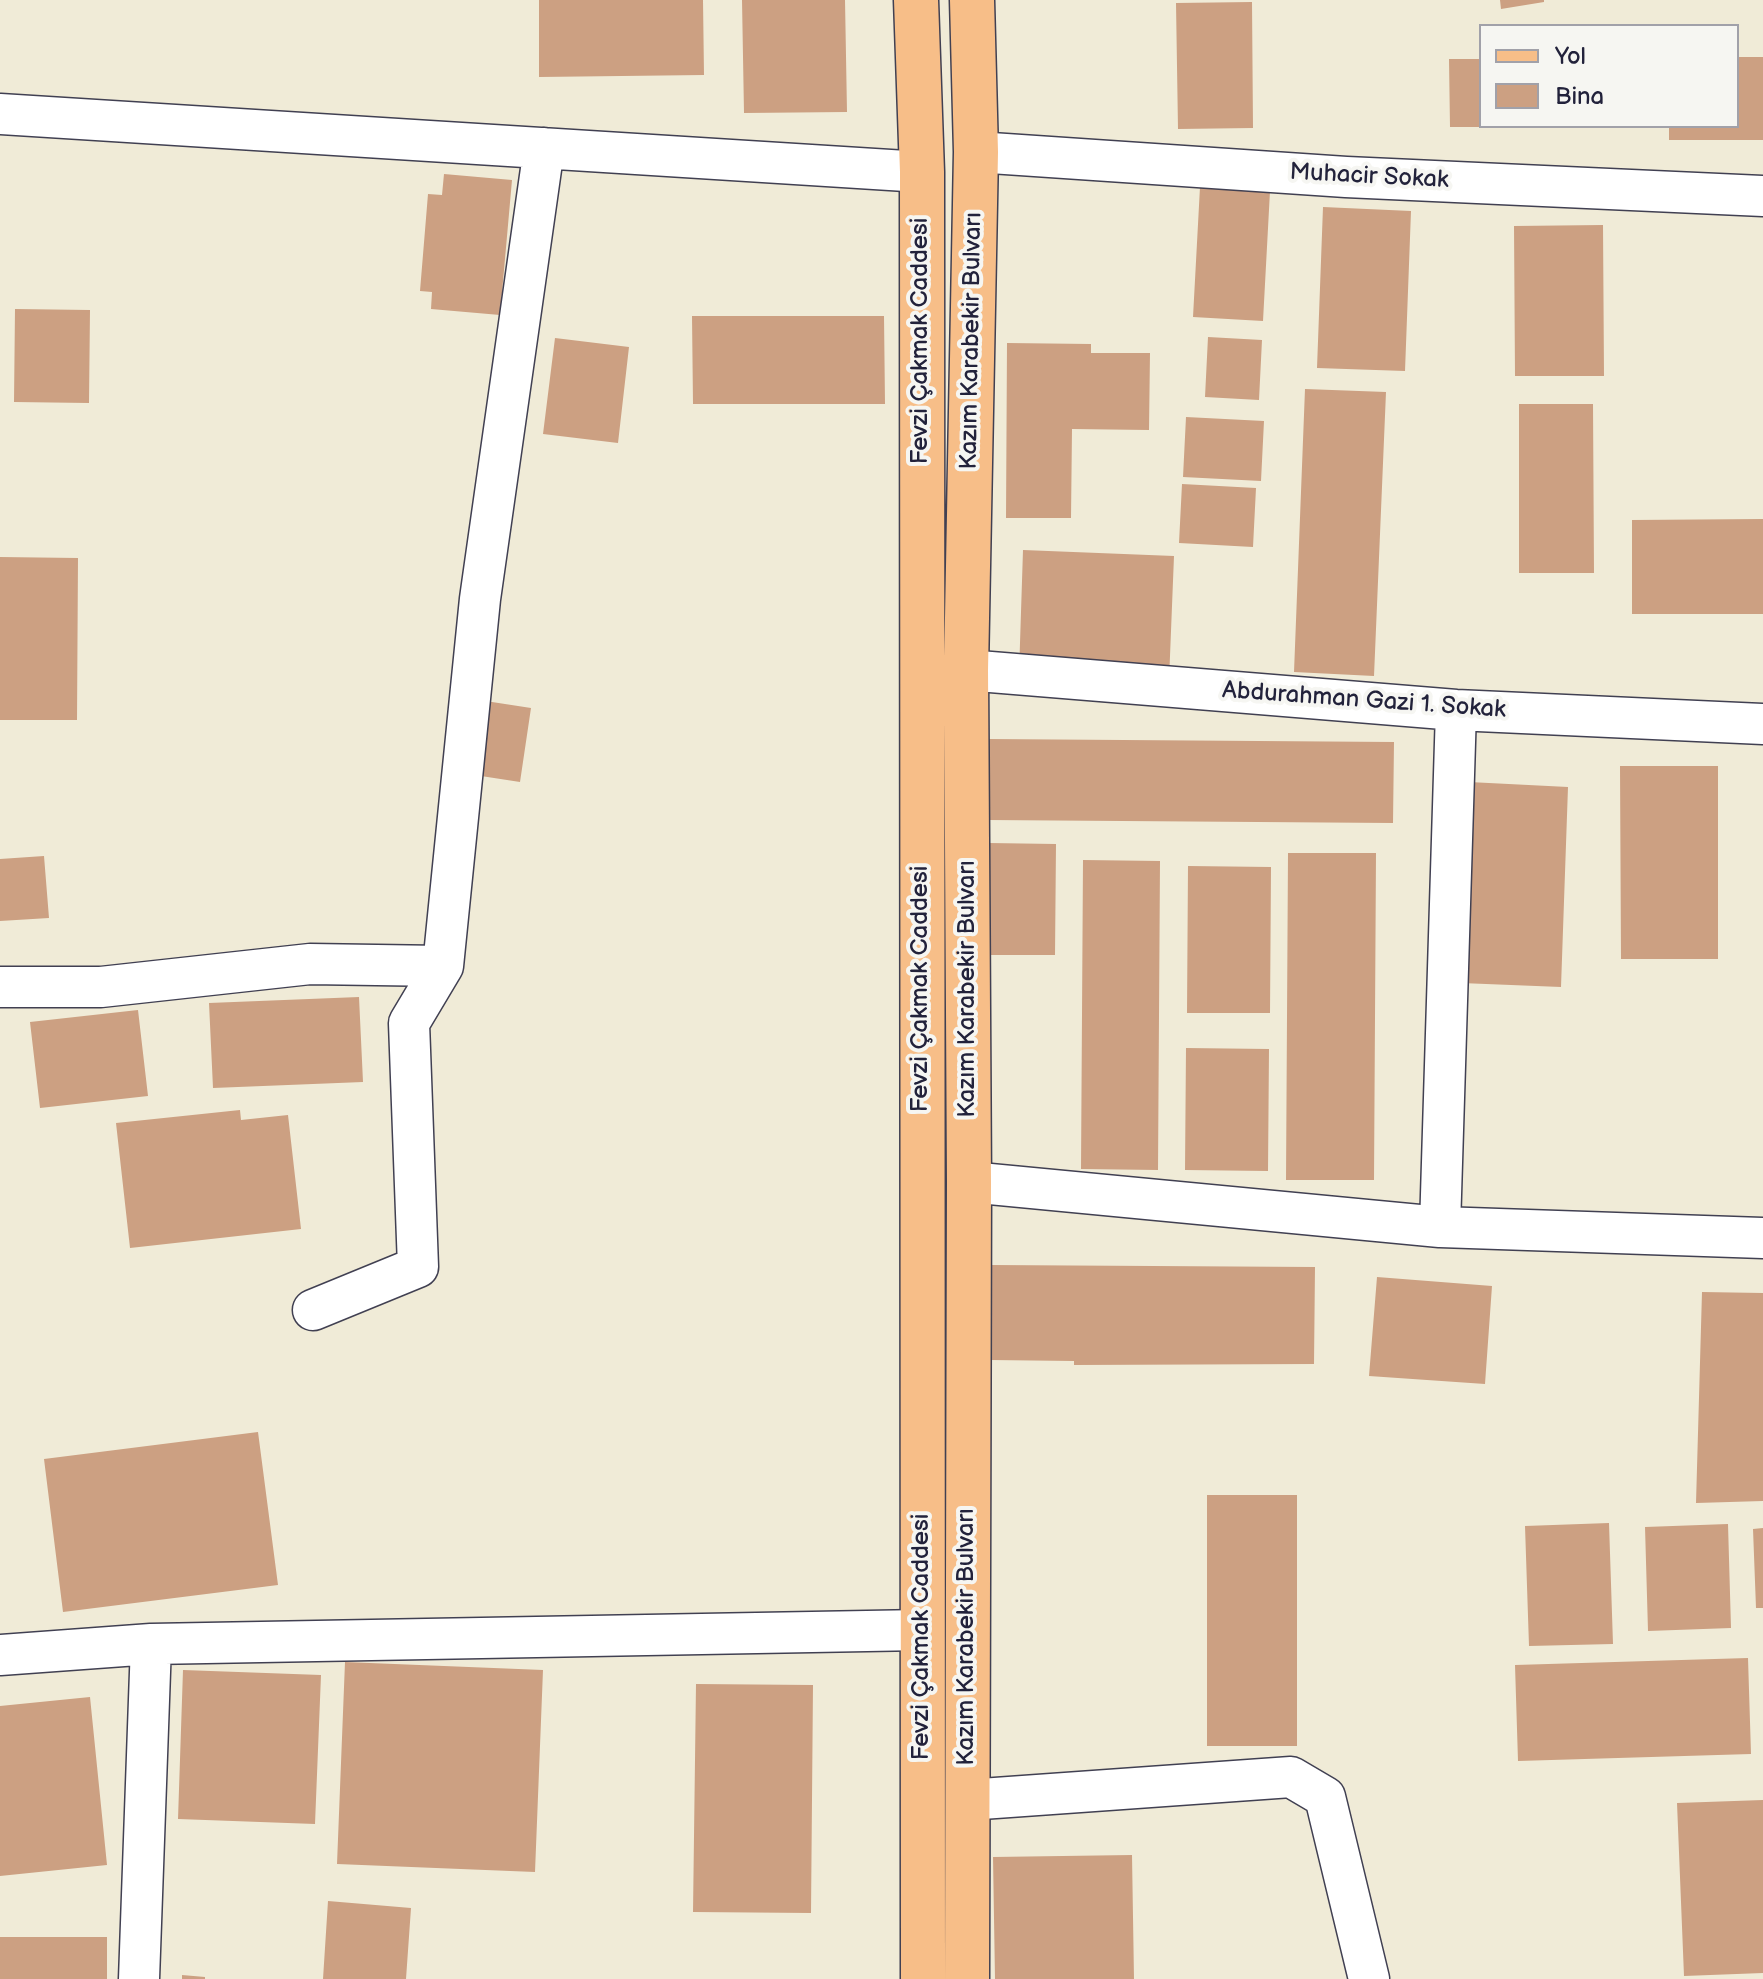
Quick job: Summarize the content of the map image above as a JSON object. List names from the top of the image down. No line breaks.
{"streets":{"main road":["Fevzi Çakmak Caddesi","Kazım Karabekir Bulvarı"],"street":["Muhacir Sokak","Abdurahman Gazi 1. Sokak"]},"crossings":[["Muhacir Sokak","Kazım Karabekir Bulvarı"],["Kazım Karabekir Bulvarı","Abdurahman Gazi 1. Sokak"]],"legend":["Yol","Bina"]}
